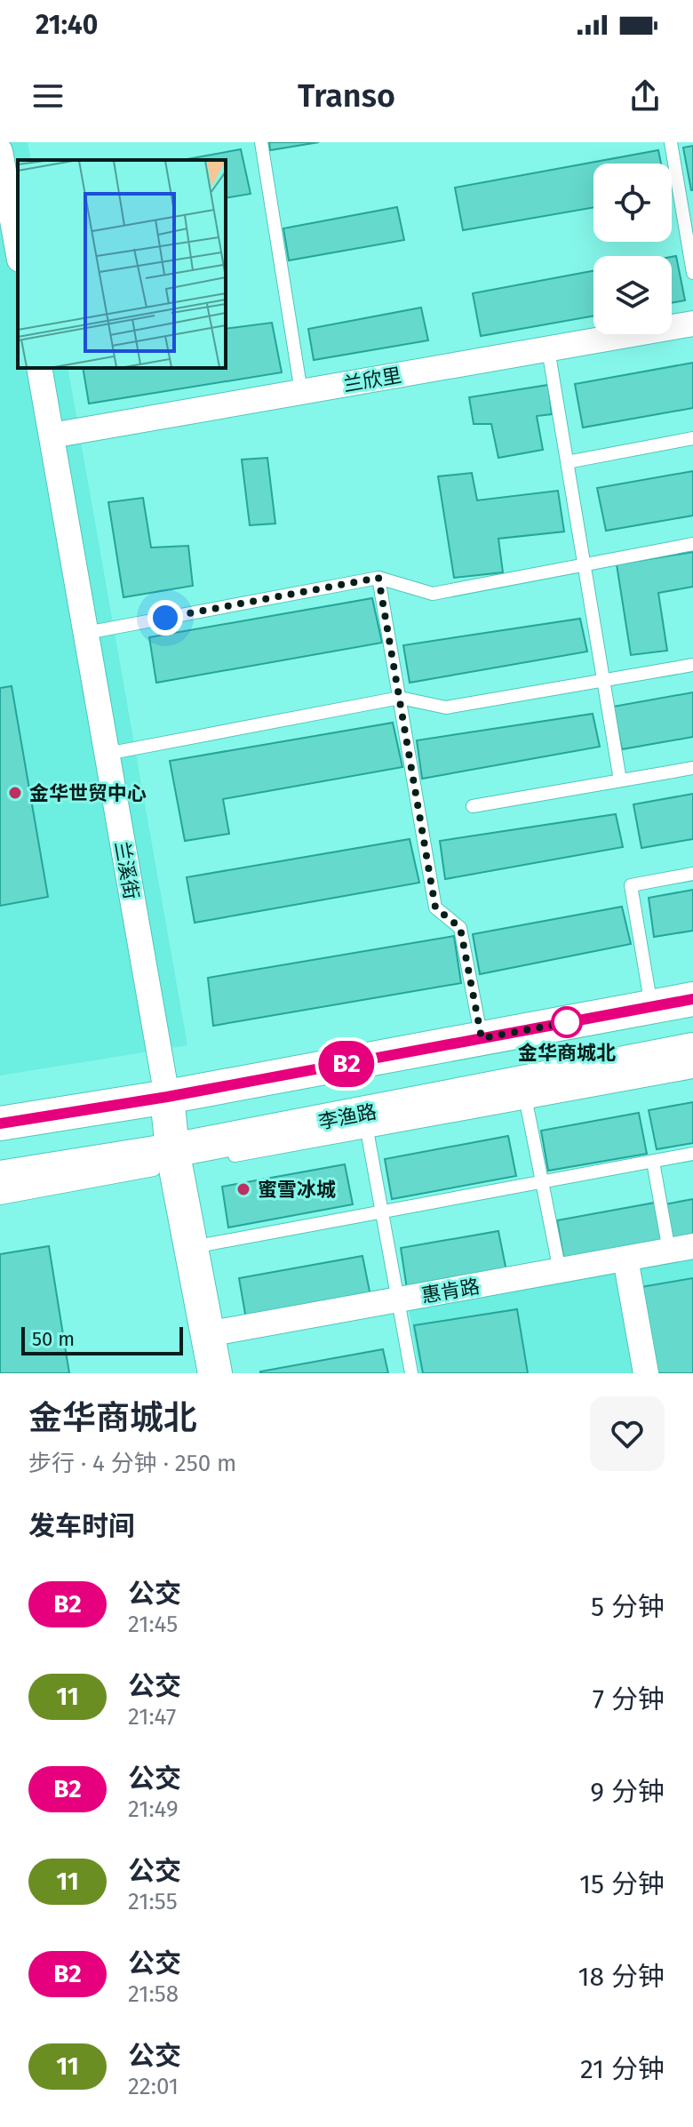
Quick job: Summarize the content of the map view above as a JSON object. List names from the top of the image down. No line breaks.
{"streets":{"main road":["兰溪街","李渔路"],"street":["兰欣里","惠肯路"]},"crossings":[["兰欣里","兰溪街"],["兰溪街","李渔路"],["兰溪街","惠肯路"]],"places":["金华世贸中心","金华商城北","蜜雪冰城"],"lines":["bus line B2"],"scale_bar":"50 m","page":{"status":"21:40","header":"Transo","on_map":"B2","scale":"50 m","heading":[["金华商城北","步行 · 4 分钟 · 250 m"],"发车时间"],"list":[{"mark":"B2","name":"公交","note":"21:45","value":"5 分钟"},{"mark":"11","name":"公交","note":"21:47","value":"7 分钟"},{"mark":"B2","name":"公交","note":"21:49","value":"9 分钟"},{"mark":"11","name":"公交","note":"21:55","value":"15 分钟"},{"mark":"B2","name":"公交","note":"21:58","value":"18 分钟"},{"mark":"11","name":"公交","note":"22:01","value":"21 分钟"}]}}
